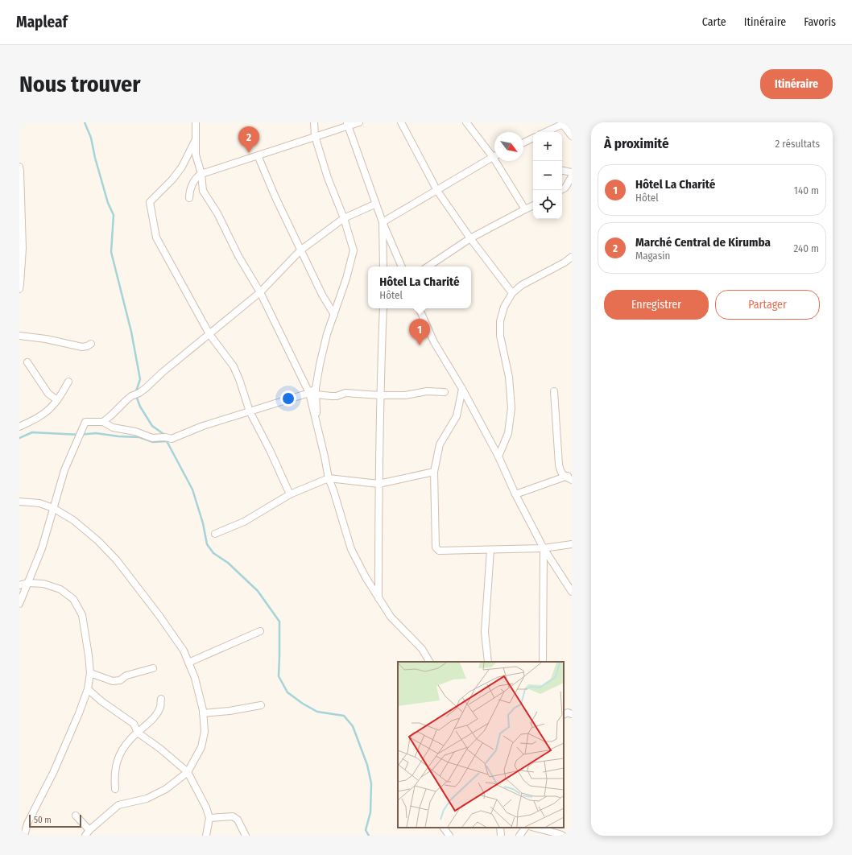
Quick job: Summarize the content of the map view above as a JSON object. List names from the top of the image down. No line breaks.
{"scale_bar":"50 m","north":"bottom right","page":{"header":"Mapleaf","nav":["Carte","Itinéraire","Favoris"],"buttons":["Itinéraire",["Enregistrer","Partager"]],"title":"Nous trouver","heading":["À proximité","2 résultats"],"pins":["2","1"],"map_buttons":["+","−"],"list":[{"mark":"1","name":"Hôtel La Charité","note":"Hôtel","value":"140 m"},{"mark":"2","name":"Marché Central de Kirumba","note":"Magasin","value":"240 m"}],"popup":["Hôtel La Charité","Hôtel"],"scale":"50 m"}}
